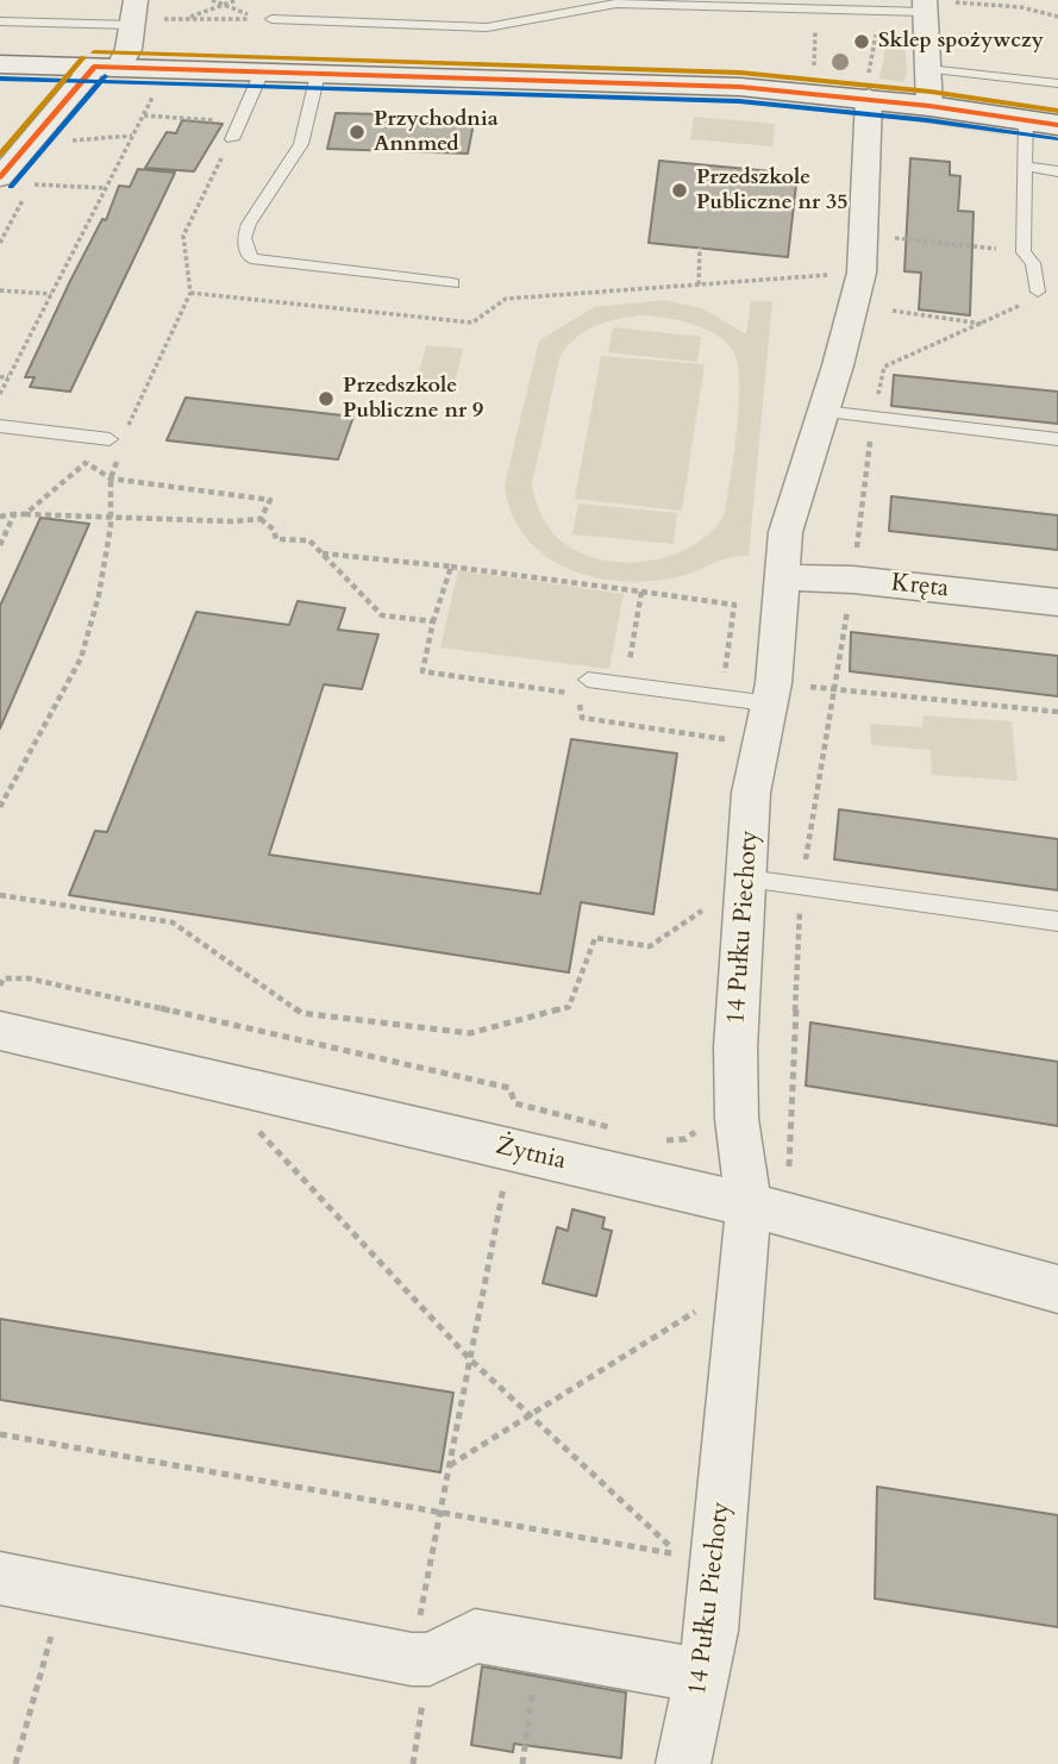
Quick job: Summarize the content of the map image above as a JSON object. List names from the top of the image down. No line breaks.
{"streets":{"street":["Kręta","14 Pułku Piechoty","Żytnia"]},"crossings":[["Kręta","14 Pułku Piechoty"],["14 Pułku Piechoty","Żytnia"]],"places":["Sklep spożywczy","Przychodnia Annmed","Przedszkole Publiczne nr 35","Przedszkole Publiczne nr 9"]}
